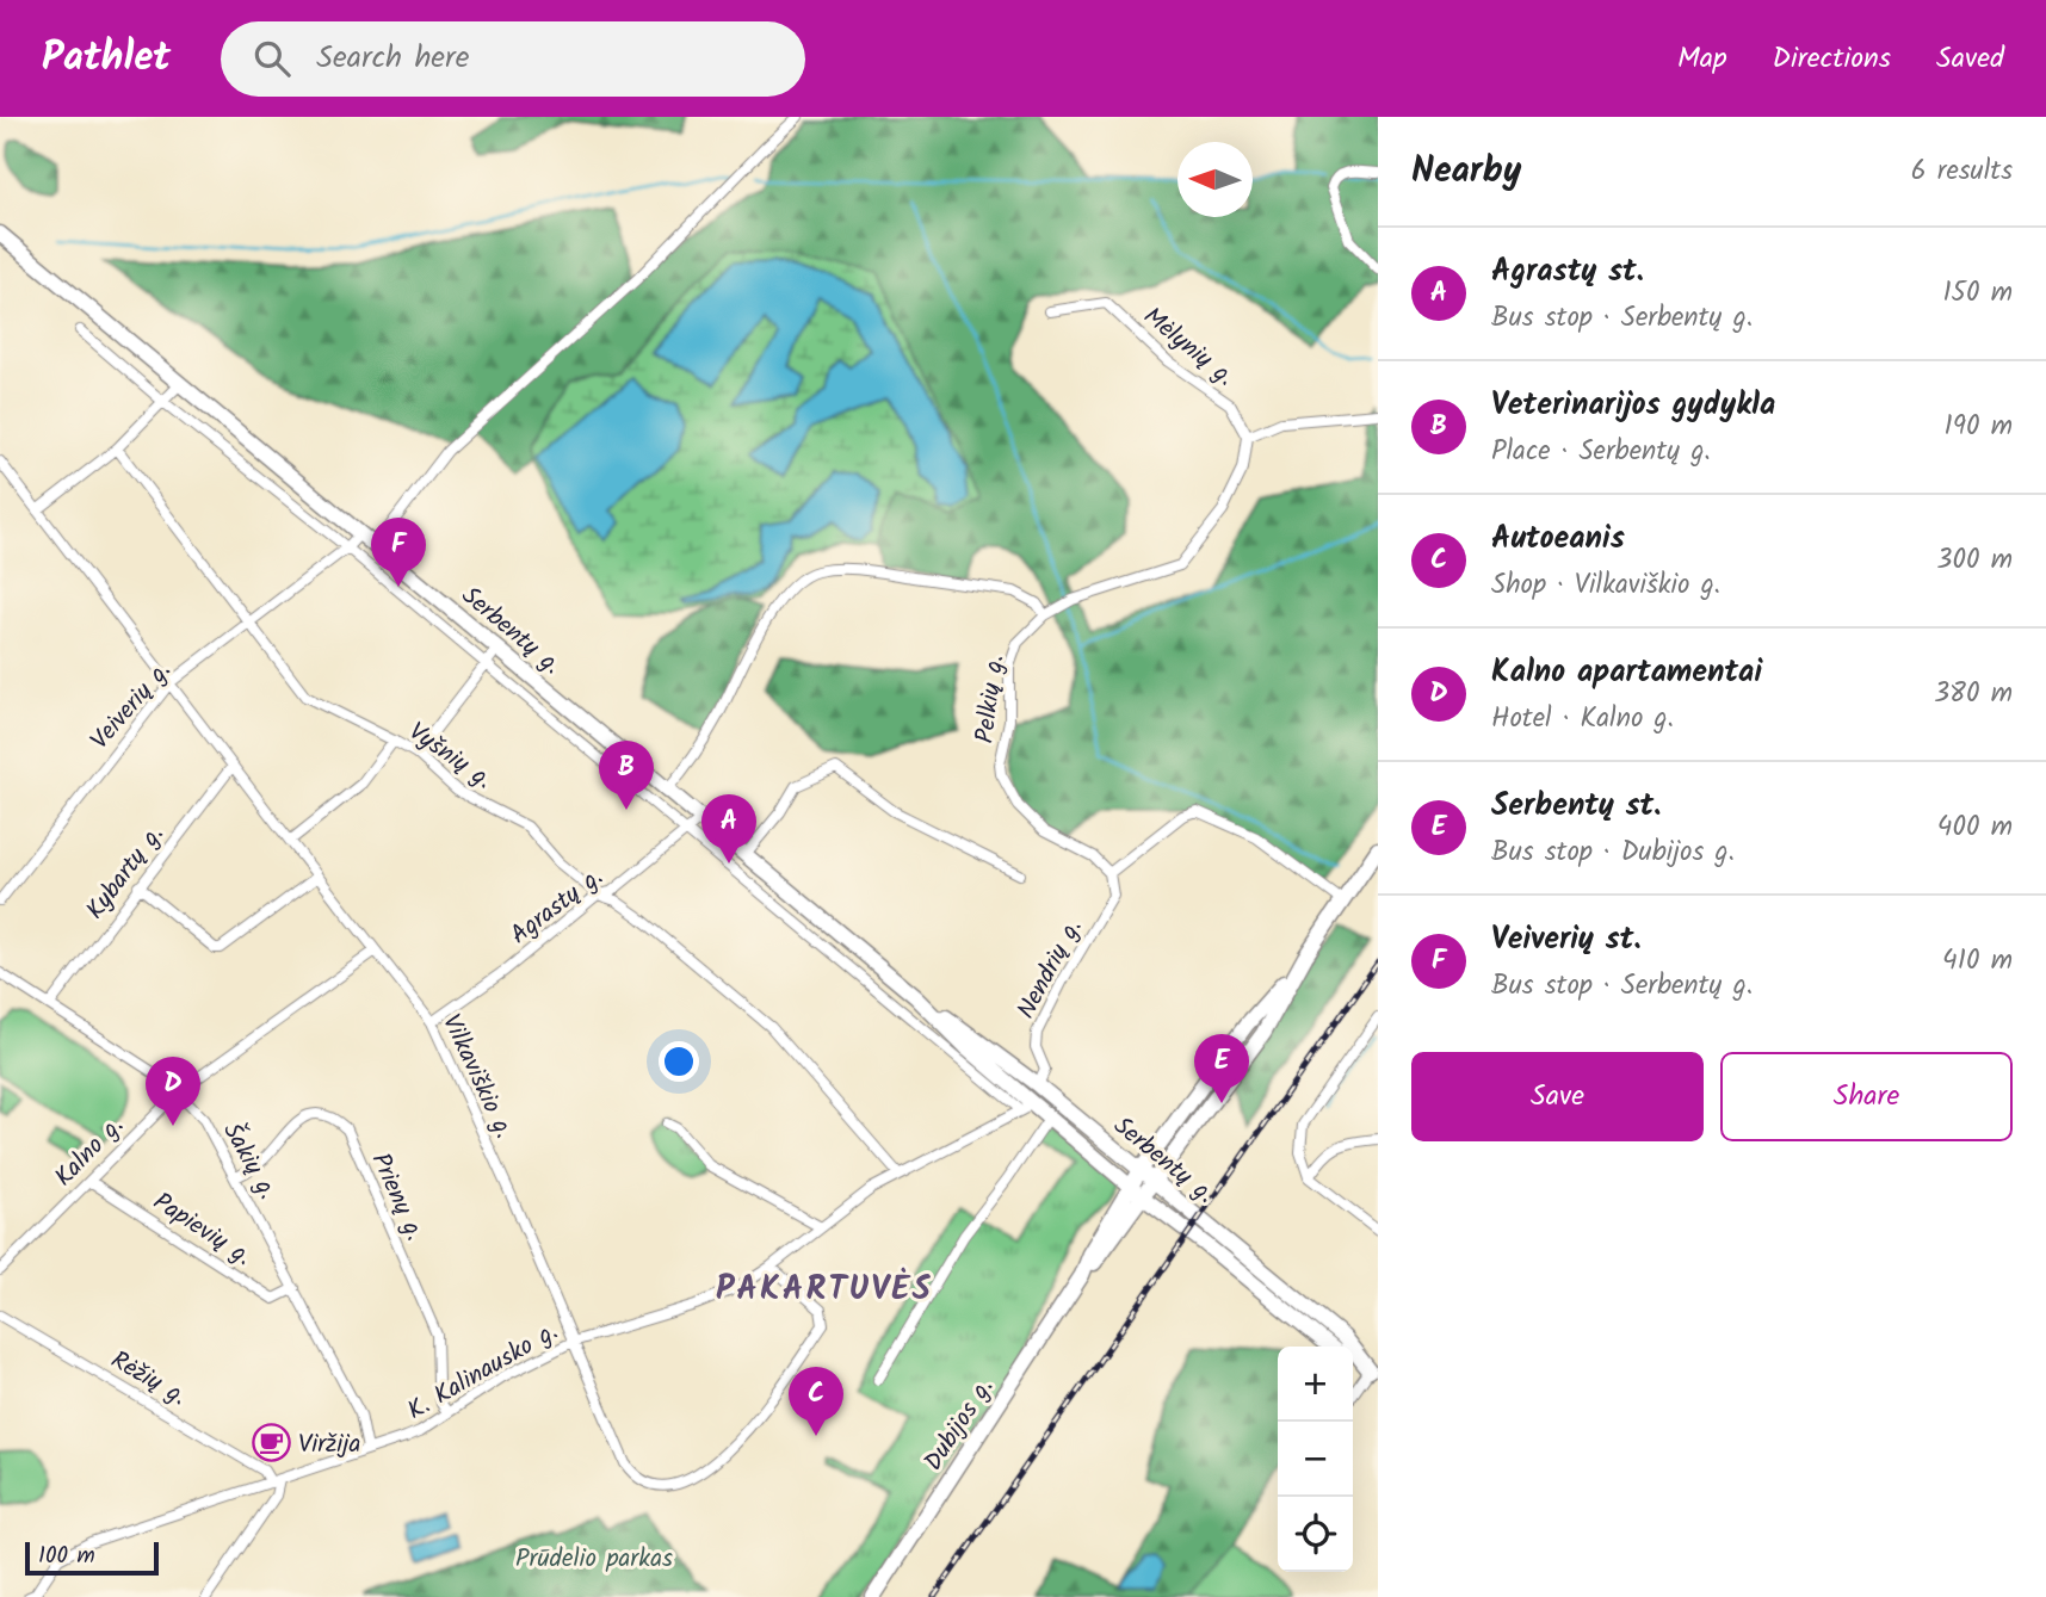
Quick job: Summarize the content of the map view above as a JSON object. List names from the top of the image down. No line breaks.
{"streets":{"main road":["Serbentų g.","Dubijos g."],"street":["Mėlynių g.","Pelkių g.","Veiverių g.","Vyšnių g.","Kybartų g.","Agrastų g.","Nendrių g.","Vilkaviškio g.","Kalno g.","Šakių g.","Prienų g.","Papievių g.","K. Kalinausko g.","Rėžių g."]},"crossings":[["Serbentų g.","Veiverių g."],["Serbentų g.","Agrastų g."],["Serbentų g.","Nendrių g."],["Serbentų g.","K. Kalinausko g."],["Serbentų g.","Dubijos g."],["Pelkių g.","Nendrių g."],["Veiverių g.","Vyšnių g."],["Veiverių g.","Vilkaviškio g."],["Vyšnių g.","Agrastų g."],["Vyšnių g.","K. Kalinausko g."],["Kybartų g.","Vilkaviškio g."],["Kybartų g.","Šakių g."],["Agrastų g.","Vilkaviškio g."],["Vilkaviškio g.","Kalno g."],["Vilkaviškio g.","K. Kalinausko g."],["Kalno g.","Šakių g."],["Kalno g.","Papievių g."],["Šakių g.","Prienų g."],["Šakių g.","Papievių g."],["Šakių g.","K. Kalinausko g."],["Prienų g.","K. Kalinausko g."],["K. Kalinausko g.","Rėžių g."]],"districts":["PAKARTUVĖS"],"parks":["Prūdelio parkas"],"places":{"cafe":["Viržija"]},"scale_bar":"100 m","north":"left","page":{"header":"Pathlet","search":"Search here","nav":["Map","Directions","Saved"],"heading":["Nearby","6 results"],"list":[{"mark":"A","name":"Agrastų st.","note":"Bus stop · Serbentų g.","value":"150 m"},{"mark":"B","name":"Veterinarijos gydykla","note":"Place · Serbentų g.","value":"190 m"},{"mark":"C","name":"Autoeanis","note":"Shop · Vilkaviškio g.","value":"300 m"},{"mark":"D","name":"Kalno apartamentai","note":"Hotel · Kalno g.","value":"380 m"},{"mark":"E","name":"Serbentų st.","note":"Bus stop · Dubijos g.","value":"400 m"},{"mark":"F","name":"Veiverių st.","note":"Bus stop · Serbentų g.","value":"410 m"}],"pins":["F","B","A","E","D","C"],"buttons":["Save","Share"],"map_buttons":["+","−"],"scale":"100 m"}}
